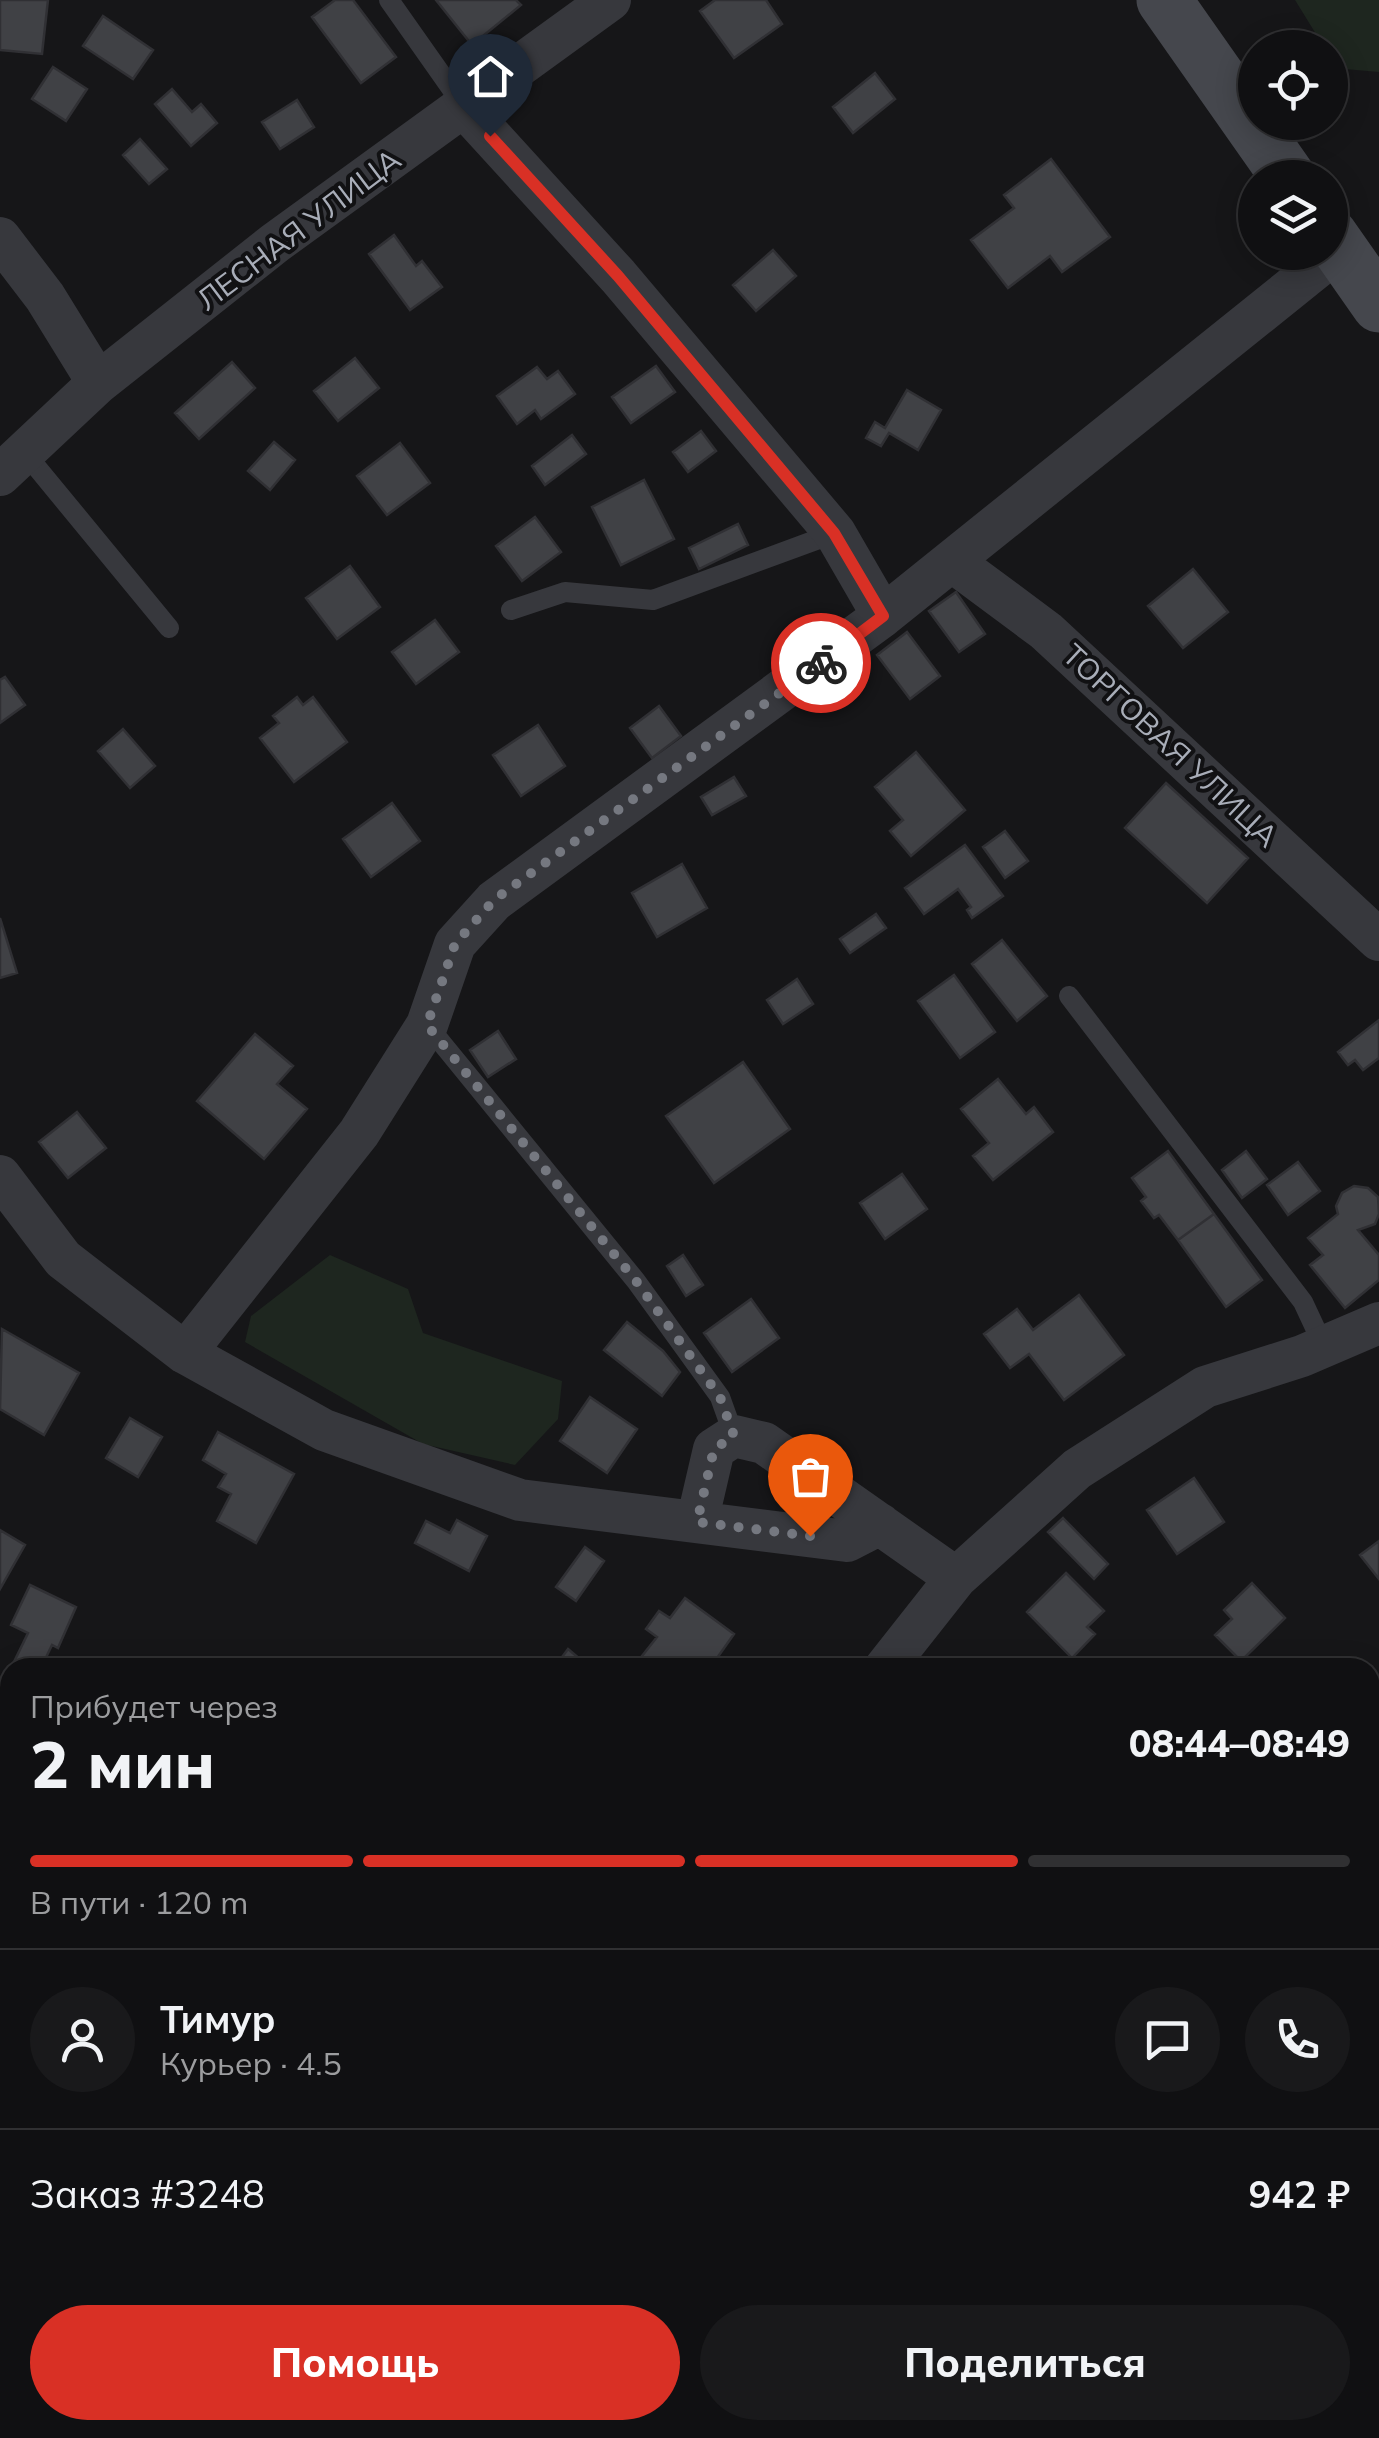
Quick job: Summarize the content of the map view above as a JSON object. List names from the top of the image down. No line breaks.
{"streets":{"street":["ЛЕСНАЯ УЛИЦА","ТОРГОВАЯ УЛИЦА"]},"page":{"heading":["2 мин","Прибудет через","08:44–08:49"],"panel":["Тимур","Курьер · 4.5","Заказ #3248","942 ₽"],"bar":"В пути · 120 m","buttons":["Помощь","Поделиться"]}}
